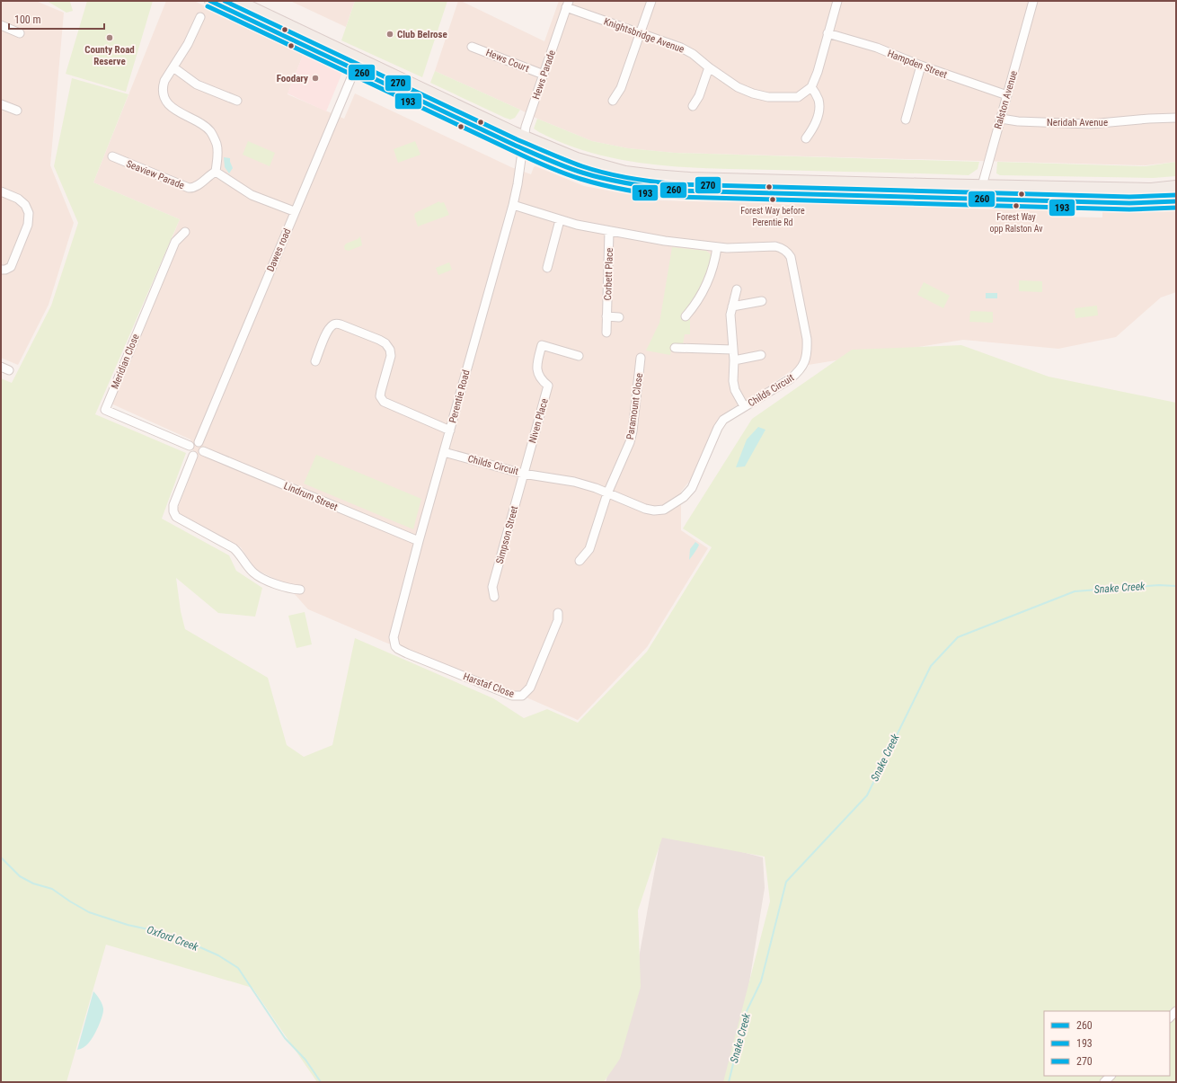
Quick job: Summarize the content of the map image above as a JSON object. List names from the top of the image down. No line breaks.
{"streets":{"street":["Knightsbridge Avenue","Hews Court","Hampden Street","Hews Parade","Ralston Avenue","Neridah Avenue","Seaview Parade","Dawes road","Corbett Place","Meridian Close","Childs Circuit","Perentie Road","Paramount Close","Niven Place","Lindrum Street","Simpson Street","Harstaf Close"]},"crossings":[["Knightsbridge Avenue","Hews Parade"],["Hews Court","Hews Parade"],["Hampden Street","Ralston Avenue"],["Hews Parade","Perentie Road"],["Ralston Avenue","Neridah Avenue"],["Dawes road","Meridian Close"],["Dawes road","Lindrum Street"],["Corbett Place","Childs Circuit"],["Meridian Close","Lindrum Street"],["Childs Circuit","Perentie Road"],["Childs Circuit","Paramount Close"],["Childs Circuit","Niven Place"],["Childs Circuit","Simpson Street"],["Perentie Road","Lindrum Street"],["Perentie Road","Harstaf Close"],["Niven Place","Simpson Street"]],"water":["Snake Creek","Oxford Creek"],"places":["Club Belrose","County Road Reserve","Foodary","Forest Way before Perentie Rd","Forest Way opp Ralston Av"],"lines":["transit line 260","transit line 270","transit line 193"],"legend":["260","193","270"],"scale_bar":"100 m"}
